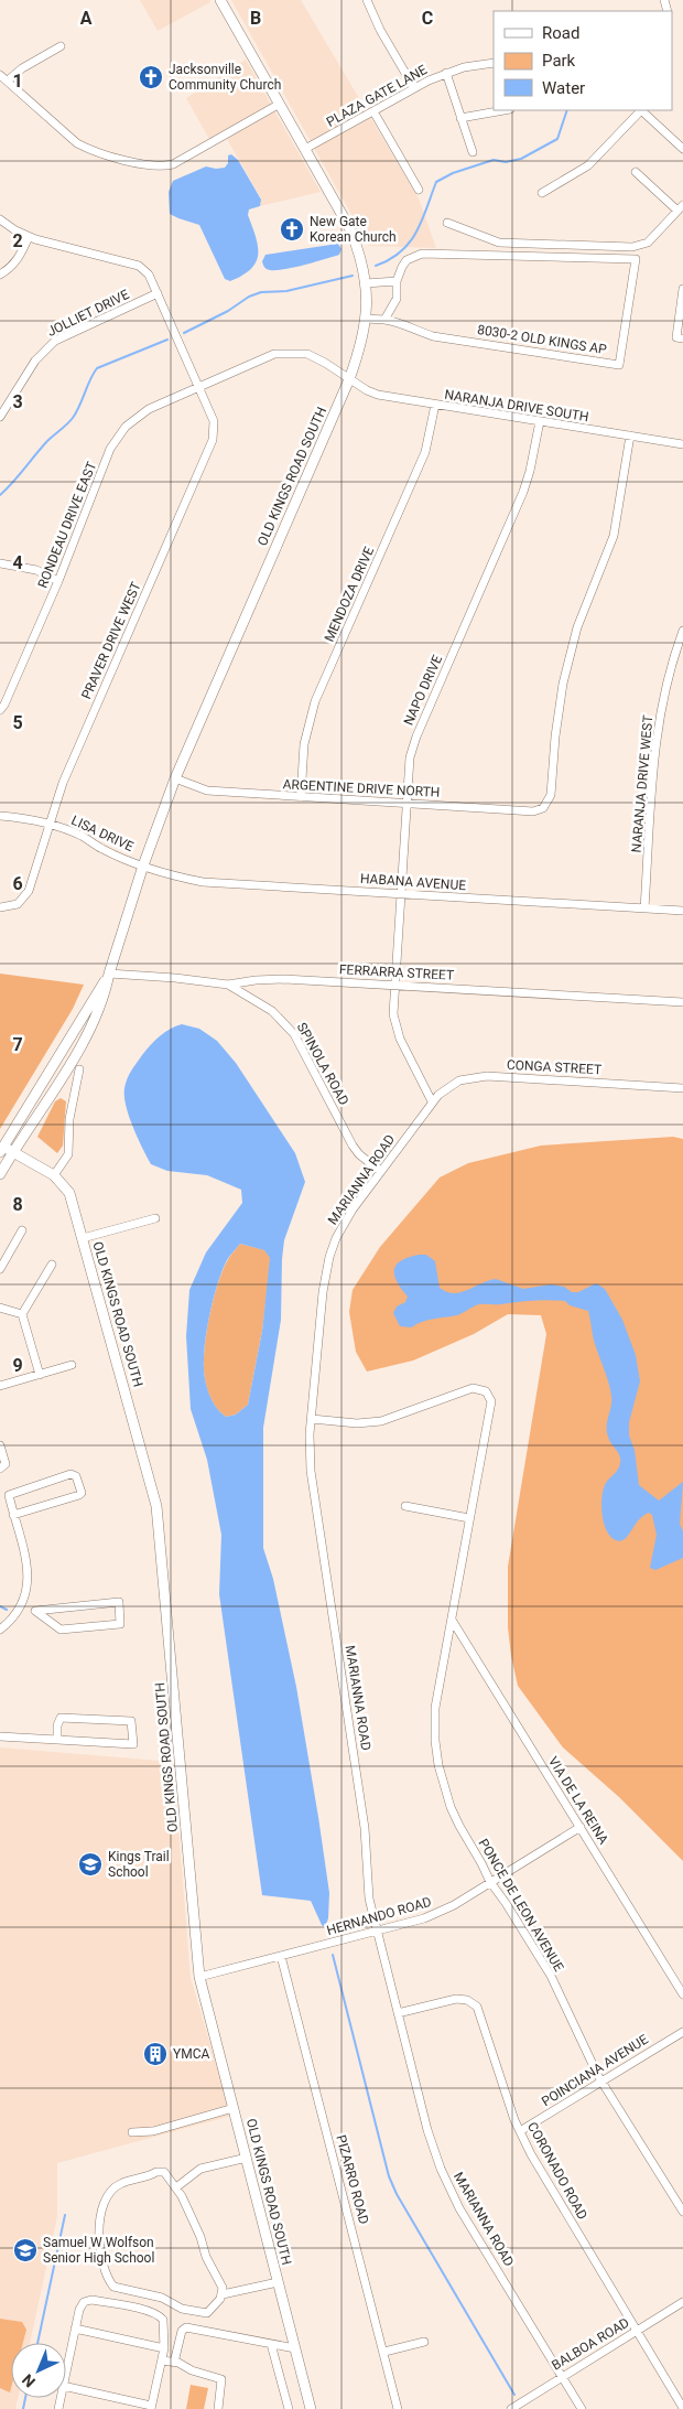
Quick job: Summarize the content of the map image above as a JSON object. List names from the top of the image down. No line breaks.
{"streets":{"street":["PLAZA GATE LANE","JOLLIET DRIVE","8030-2 OLD KINGS AP","NARANJA DRIVE SOUTH","OLD KINGS ROAD SOUTH","RONDEAU DRIVE EAST","MENDOZA DRIVE","PRAVER DRIVE WEST","NAPO DRIVE","NARANJA DRIVE WEST","ARGENTINE DRIVE NORTH","LISA DRIVE","HABANA AVENUE","FERRARRA STREET","SPINOLA ROAD","CONGA STREET","MARIANNA ROAD","VIA DE LA REINA","PONCE DE LEON AVENUE","HERNANDO ROAD","POINCIANA AVENUE","CORONADO ROAD","PIZARRO ROAD","BALBOA ROAD"]},"crossings":[["PLAZA GATE LANE","OLD KINGS ROAD SOUTH"],["JOLLIET DRIVE","PRAVER DRIVE WEST"],["NARANJA DRIVE SOUTH","OLD KINGS ROAD SOUTH"],["NARANJA DRIVE SOUTH","RONDEAU DRIVE EAST"],["NARANJA DRIVE SOUTH","MENDOZA DRIVE"],["NARANJA DRIVE SOUTH","PRAVER DRIVE WEST"],["NARANJA DRIVE SOUTH","NAPO DRIVE"],["NARANJA DRIVE SOUTH","ARGENTINE DRIVE NORTH"],["OLD KINGS ROAD SOUTH","ARGENTINE DRIVE NORTH"],["OLD KINGS ROAD SOUTH","LISA DRIVE"],["OLD KINGS ROAD SOUTH","HABANA AVENUE"],["OLD KINGS ROAD SOUTH","FERRARRA STREET"],["OLD KINGS ROAD SOUTH","HERNANDO ROAD"],["RONDEAU DRIVE EAST","PRAVER DRIVE WEST"],["MENDOZA DRIVE","ARGENTINE DRIVE NORTH"],["PRAVER DRIVE WEST","LISA DRIVE"],["NAPO DRIVE","ARGENTINE DRIVE NORTH"],["NAPO DRIVE","HABANA AVENUE"],["NAPO DRIVE","FERRARRA STREET"],["NARANJA DRIVE WEST","HABANA AVENUE"],["LISA DRIVE","HABANA AVENUE"],["FERRARRA STREET","SPINOLA ROAD"],["SPINOLA ROAD","MARIANNA ROAD"],["CONGA STREET","MARIANNA ROAD"],["MARIANNA ROAD","PONCE DE LEON AVENUE"],["MARIANNA ROAD","HERNANDO ROAD"],["MARIANNA ROAD","CORONADO ROAD"],["MARIANNA ROAD","BALBOA ROAD"],["VIA DE LA REINA","PONCE DE LEON AVENUE"],["VIA DE LA REINA","HERNANDO ROAD"],["PONCE DE LEON AVENUE","HERNANDO ROAD"],["PONCE DE LEON AVENUE","POINCIANA AVENUE"],["HERNANDO ROAD","PIZARRO ROAD"],["POINCIANA AVENUE","CORONADO ROAD"],["CORONADO ROAD","BALBOA ROAD"]],"places":{"church":["Jacksonville Community Church","New Gate Korean Church"],"school or university":["Kings Trail School","Samuel W Wolfson Senior High School"],"building":["YMCA"]},"legend":["Road","Park","Water"],"north":"bottom left","grid":{"columns":["A","B","C"],"rows":["1","2","3","4","5","6","7","8","9"]}}
